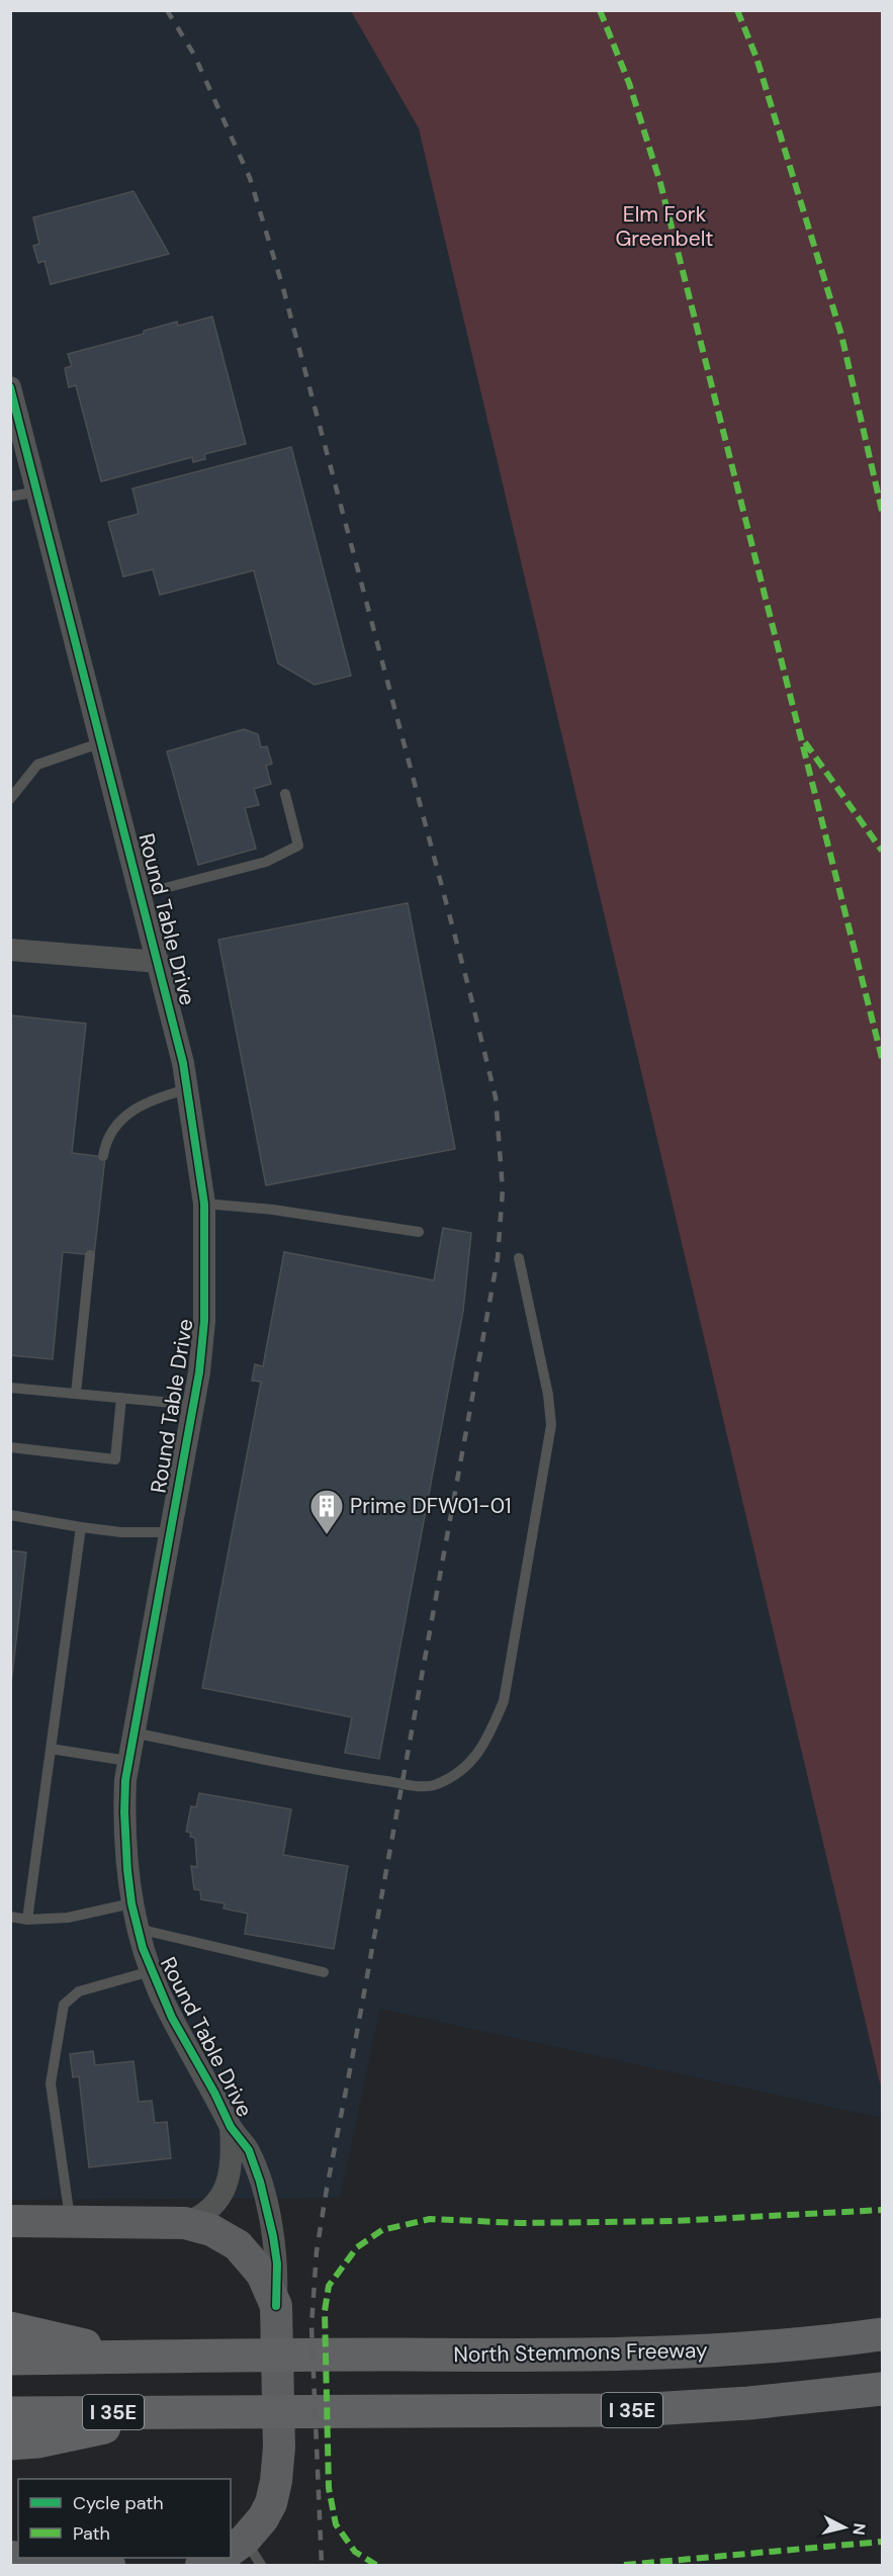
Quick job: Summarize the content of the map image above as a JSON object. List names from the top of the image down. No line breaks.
{"streets":{"highway":["North Stemmons Freeway","I 35E"],"street":["Round Table Drive"]},"parks":["Elm Fork Greenbelt"],"places":{"building":["Prime DFW01-01"]},"legend":["Cycle path","Path"],"north":"right"}
